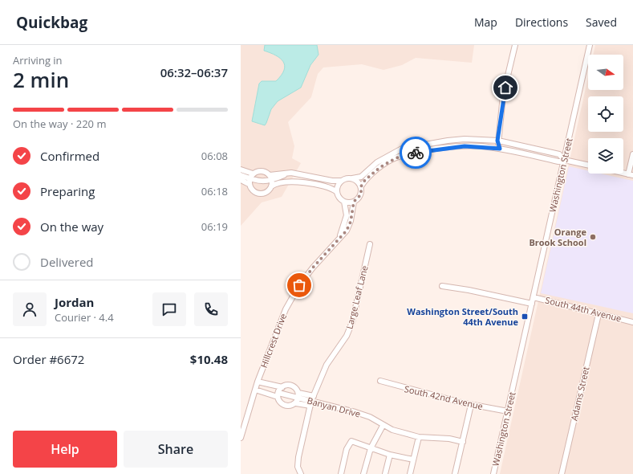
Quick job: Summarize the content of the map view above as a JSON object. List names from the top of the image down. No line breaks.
{"streets":{"street":["Washington Street","Large Leaf Lane","South 44th Avenue","Hillcrest Drive","Adams Street","South 42nd Avenue","Banyan Drive"]},"crossings":[["Washington Street","South 44th Avenue"],["Washington Street","Hillcrest Drive"],["Washington Street","South 42nd Avenue"],["Large Leaf Lane","Banyan Drive"],["South 44th Avenue","Adams Street"],["Hillcrest Drive","Banyan Drive"]],"places":{"other":["Orange Brook School"],"transit":["Washington Street/South 44th Avenue"]},"north":"right","page":{"header":"Quickbag","nav":["Map","Directions","Saved"],"heading":["2 min","Arriving in","06:32–06:37"],"panel":["Jordan","Courier · 4.4","Order #6672","$10.48"],"bar":"On the way · 220 m","list":[["Confirmed","06:08"],["Preparing","06:18"],["On the way","06:19"],"Delivered"],"buttons":["Help","Share"]}}
